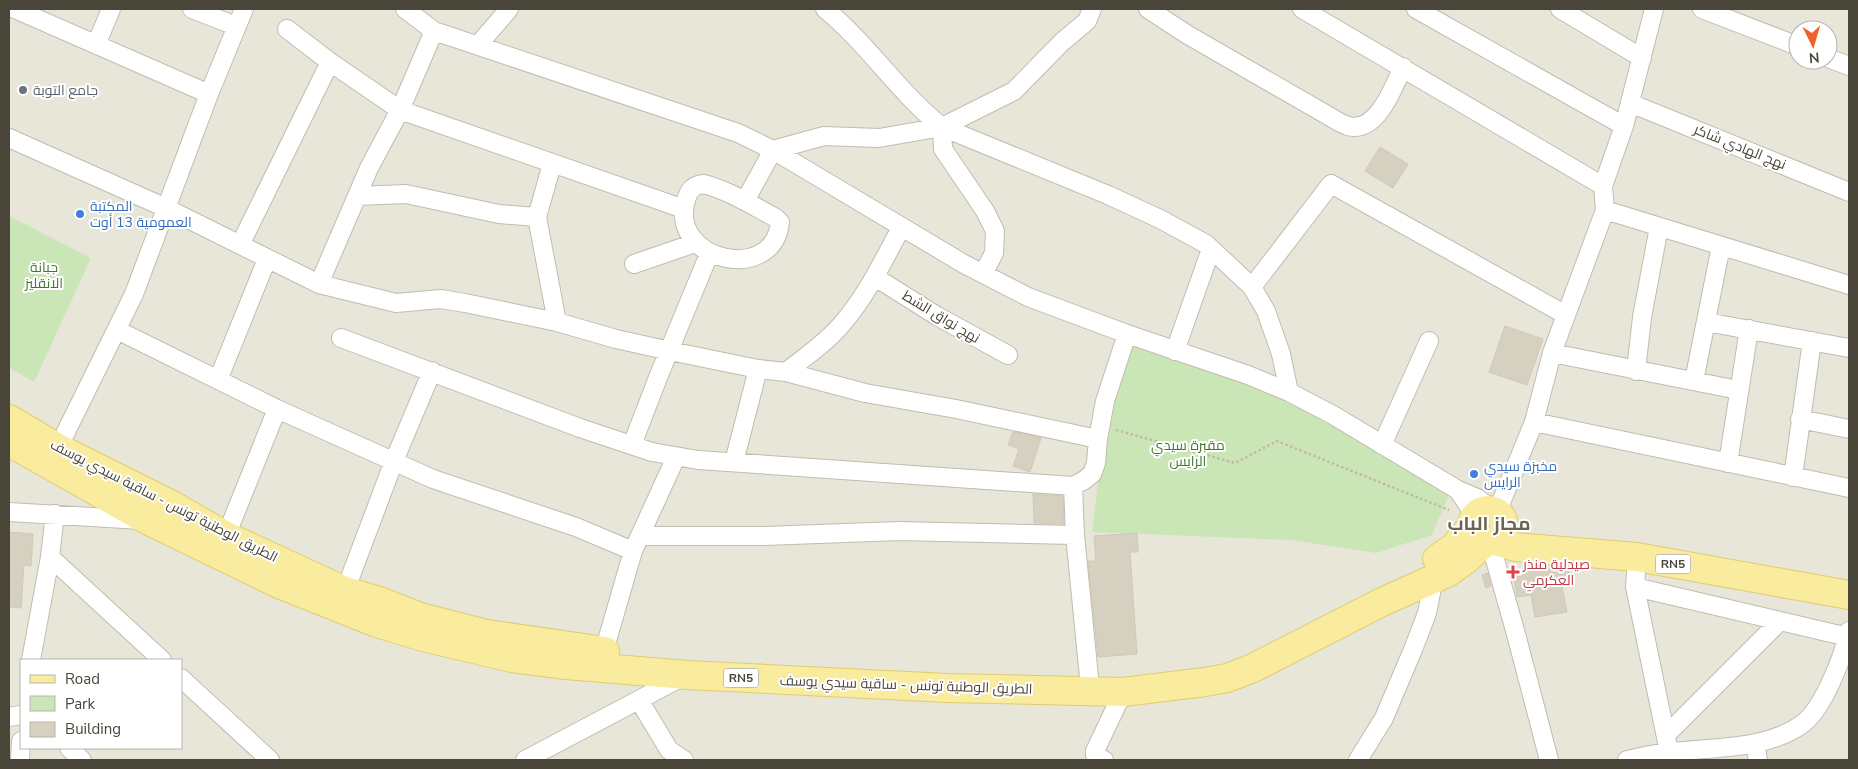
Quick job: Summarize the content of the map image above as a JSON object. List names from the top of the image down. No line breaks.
{"streets":{"main road":["الطريق الوطنية تونس - ساقية سيدي يوسف","RN5"],"street":["نهج الهادي شاكر","نهج نواق الشط"]},"crossings":[["الطريق الوطنية تونس - ساقية سيدي يوسف","RN5"]],"districts":["مجاز الباب"],"parks":["جبانة الانقليز","مقبرة سيدي الرايس"],"places":{"other":["جامع التوبة","المكتبة العمومية 13 أوت","مخبزة سيدي الرايس"],"health":["صيدلية منذر العكرمي"]},"legend":["Road","Park","Building"],"north":"bottom"}
